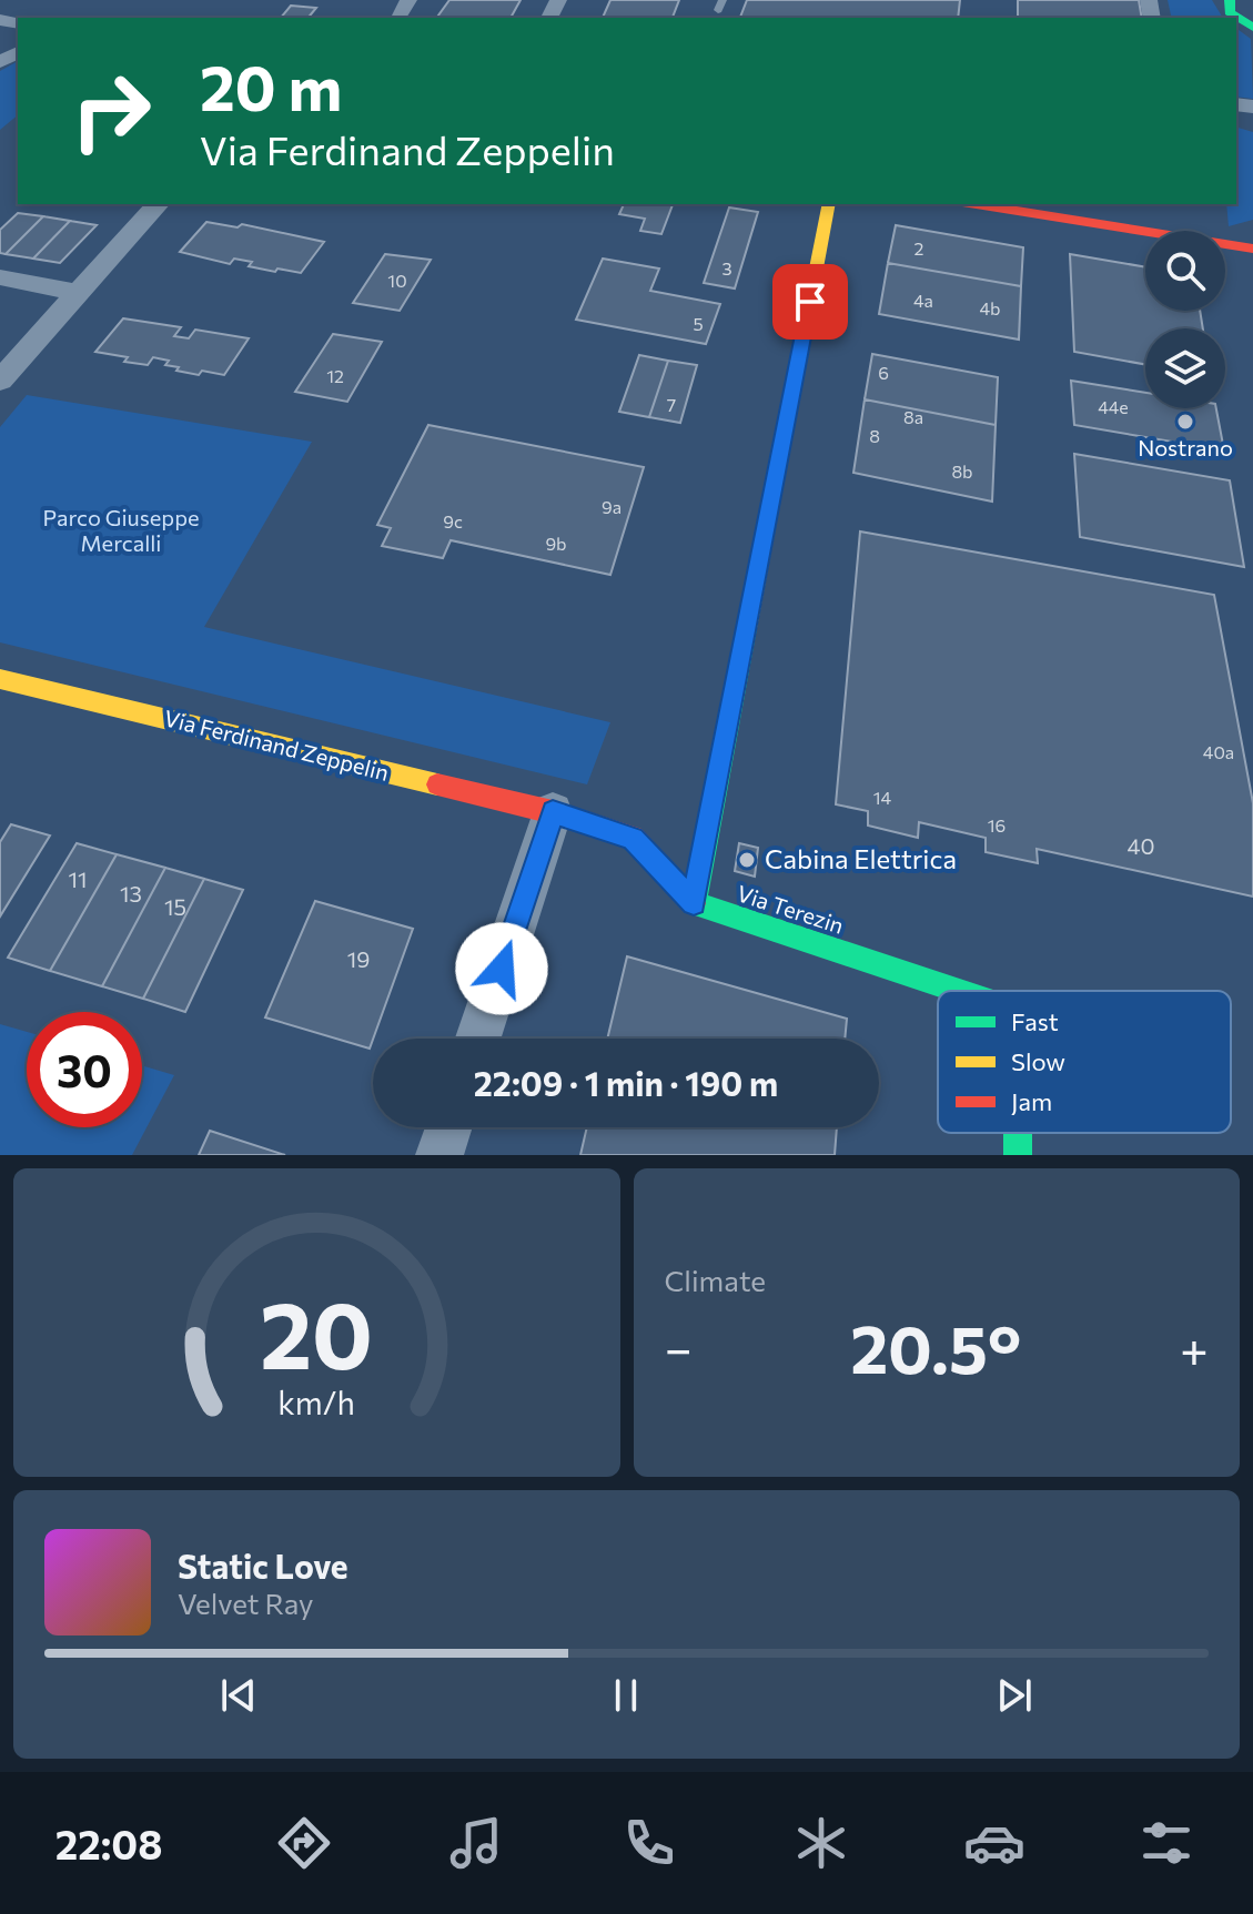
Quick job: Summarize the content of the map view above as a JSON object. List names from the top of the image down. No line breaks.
{"streets":{"street":["Via Ferdinand Zeppelin","Via Terezin"]},"crossings":[["Via Ferdinand Zeppelin","Via Terezin"]],"parks":["Parco Giuseppe Mercalli"],"places":["Nostrano","Cabina Elettrica"],"house_numbers":["2","3","10","4a","4b","5","6","12","7","44e","8a","8","8b","9a","9c","9b","40a","14","16","40","11","13","15","19"],"legend":["Fast","Slow","Jam"],"page":{"turn":["20 m","Via Ferdinand Zeppelin"],"limit":"30","trip":"22:09 · 1 min · 190 m","tile":"Climate","heat":["−","20.5°","+"],"song":["Static Love","Velvet Ray"],"tabs":"22:08","gauge":["20","km/h"]}}
